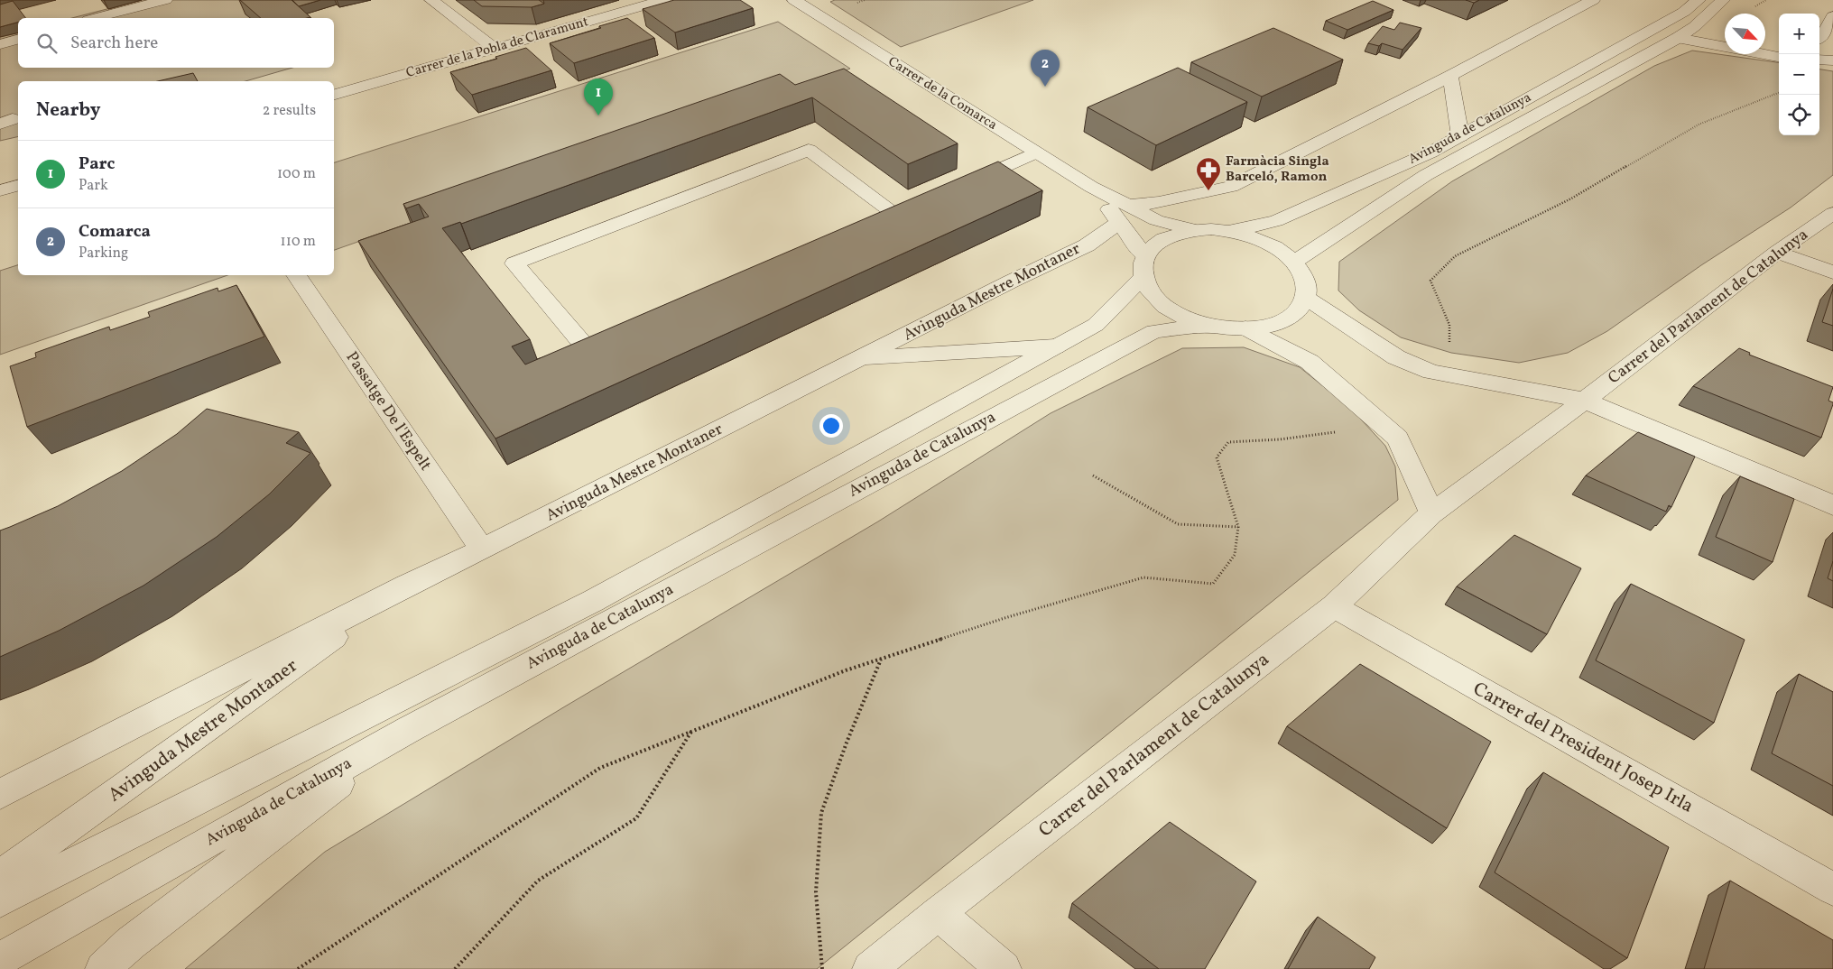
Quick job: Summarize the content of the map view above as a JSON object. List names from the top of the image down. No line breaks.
{"streets":{"street":["Carrer de la Pobla de Claramunt","Carrer de la Comarca","Avinguda de Catalunya","Avinguda Mestre Montaner","Carrer del Parlament de Catalunya","Passatge De l'Espelt","Carrer del President Josep Irla"]},"crossings":[["Carrer de la Comarca","Avinguda de Catalunya"],["Carrer de la Comarca","Avinguda Mestre Montaner"],["Avinguda de Catalunya","Avinguda Mestre Montaner"],["Avinguda Mestre Montaner","Passatge De l'Espelt"],["Carrer del Parlament de Catalunya","Carrer del President Josep Irla"]],"places":{"pharmacy":["Farmàcia Singla Barceló, Ramon"]},"north":"bottom right","page":{"map_buttons":["+","−"],"search":"Search here","pins":["2","1"],"heading":["Nearby","2 results"],"list":[{"mark":"1","name":"Parc","note":"Park","value":"100 m"},{"mark":"2","name":"Comarca","note":"Parking","value":"110 m"}]}}
